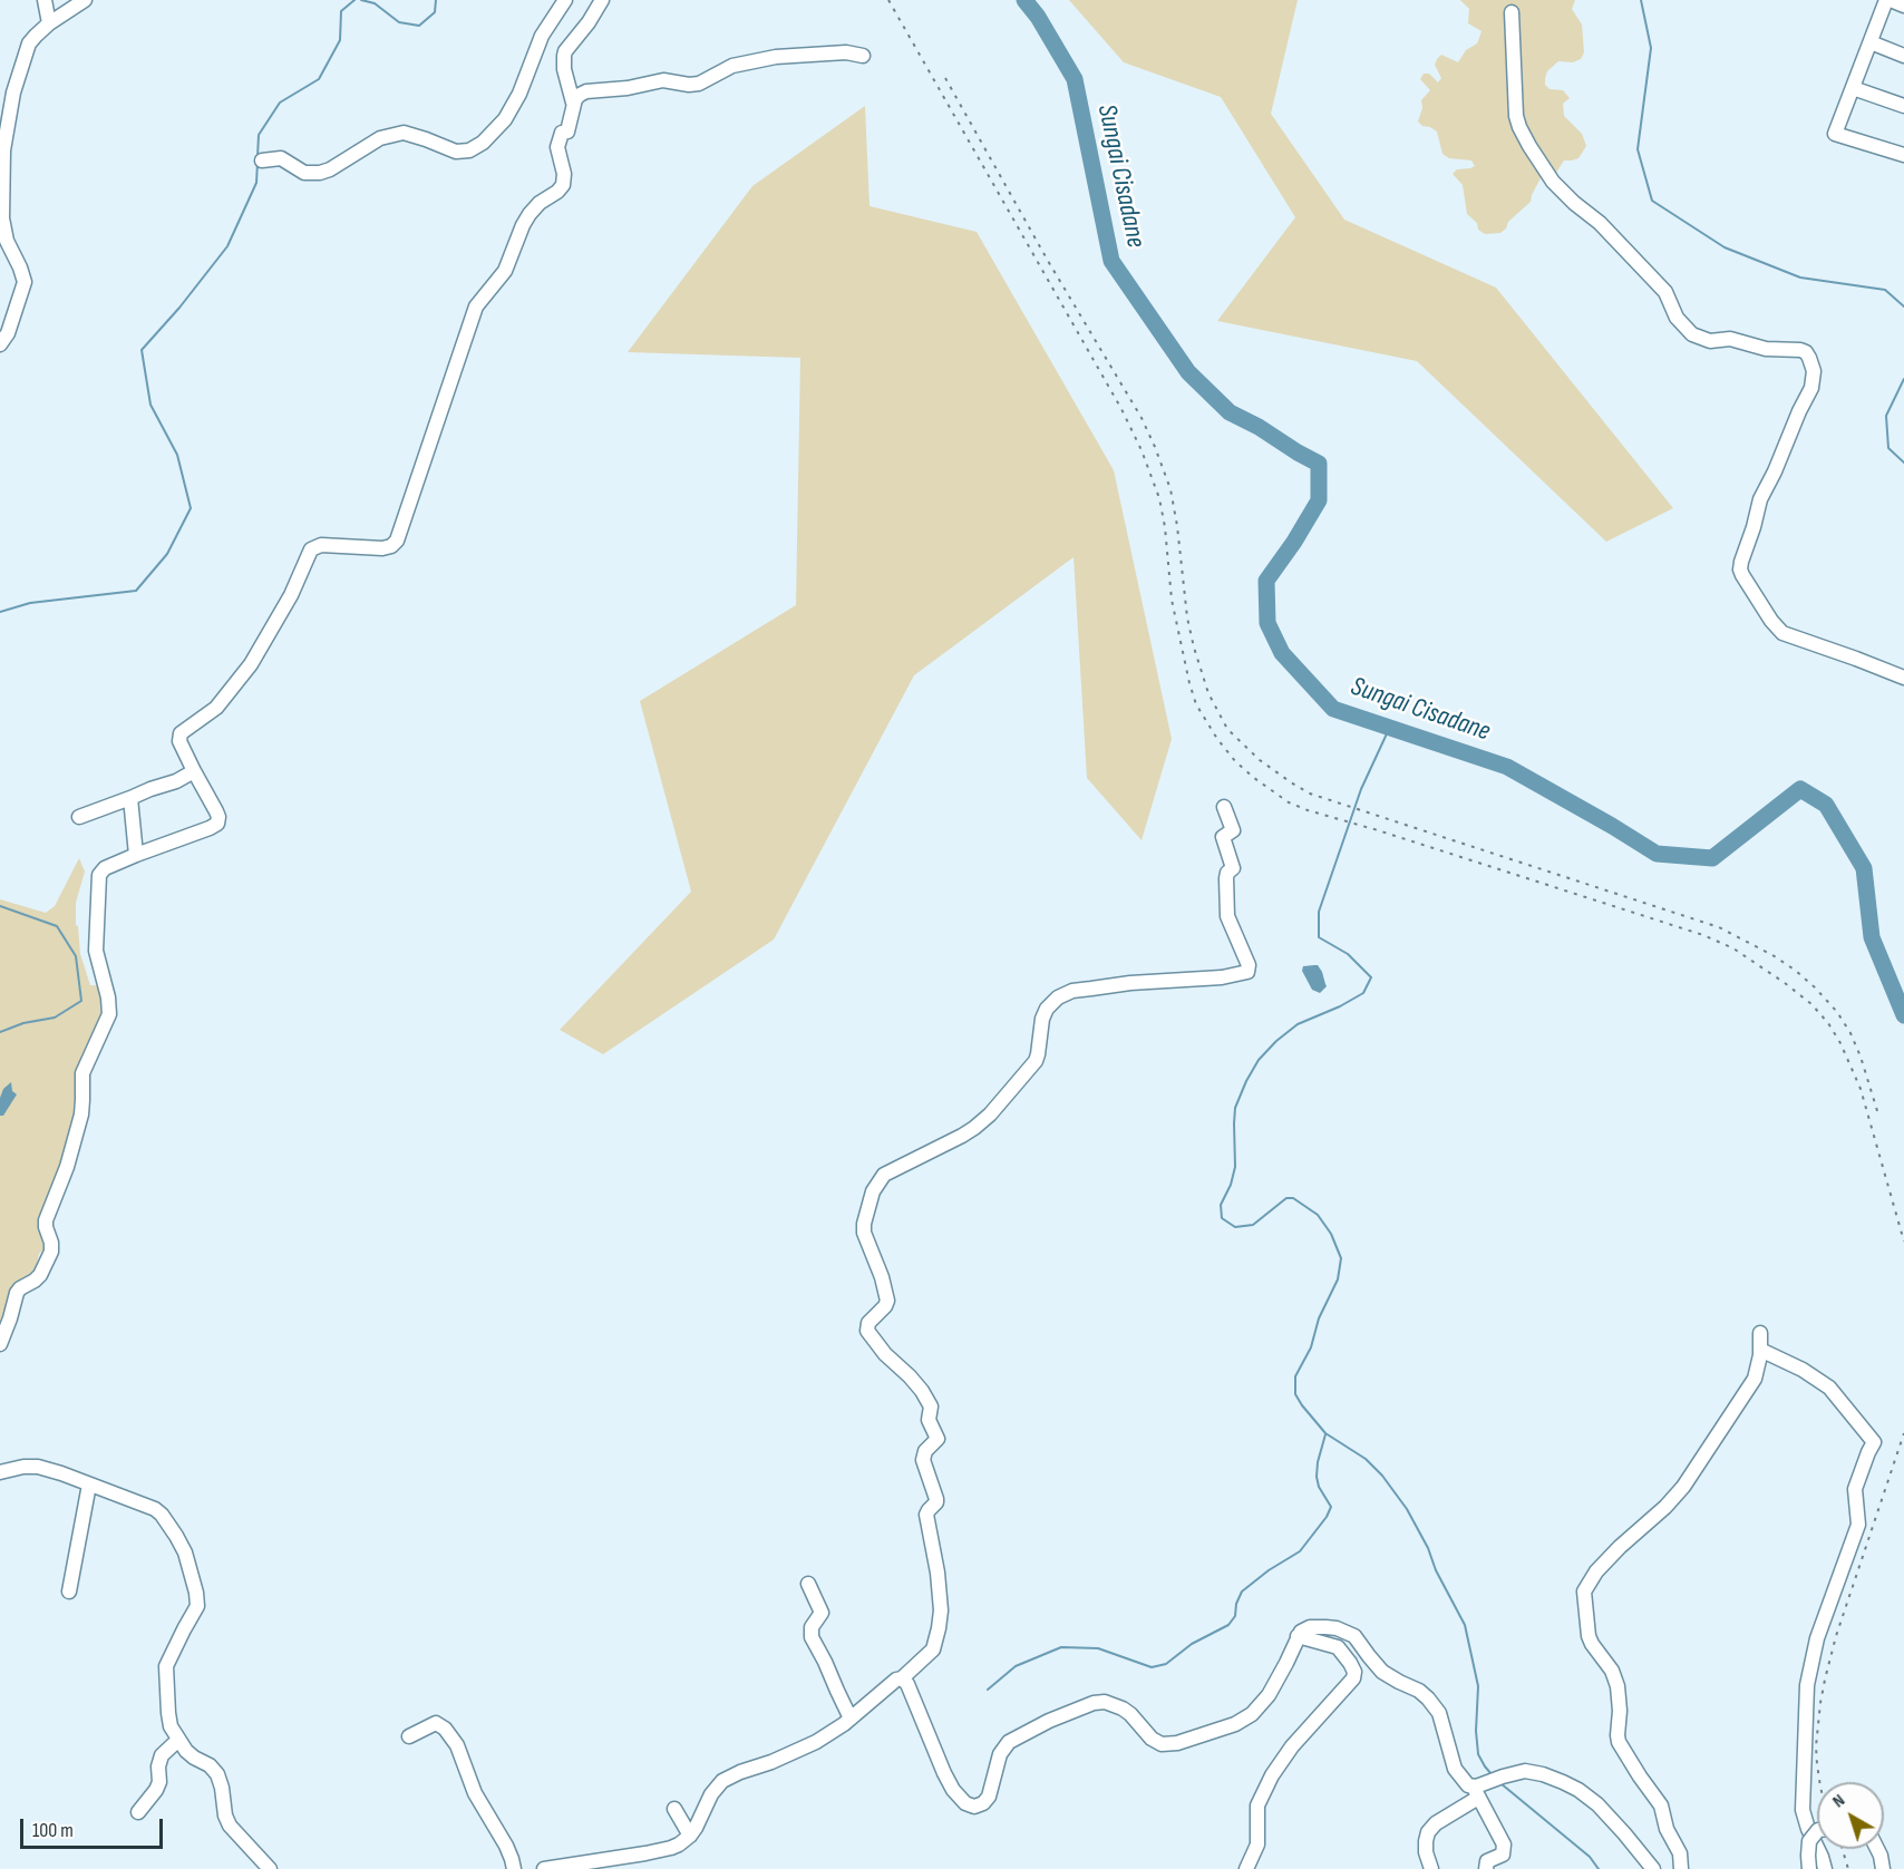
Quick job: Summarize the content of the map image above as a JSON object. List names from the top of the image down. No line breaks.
{"water":["Sungai Cisadane"],"scale_bar":"100 m","north":"top left"}
